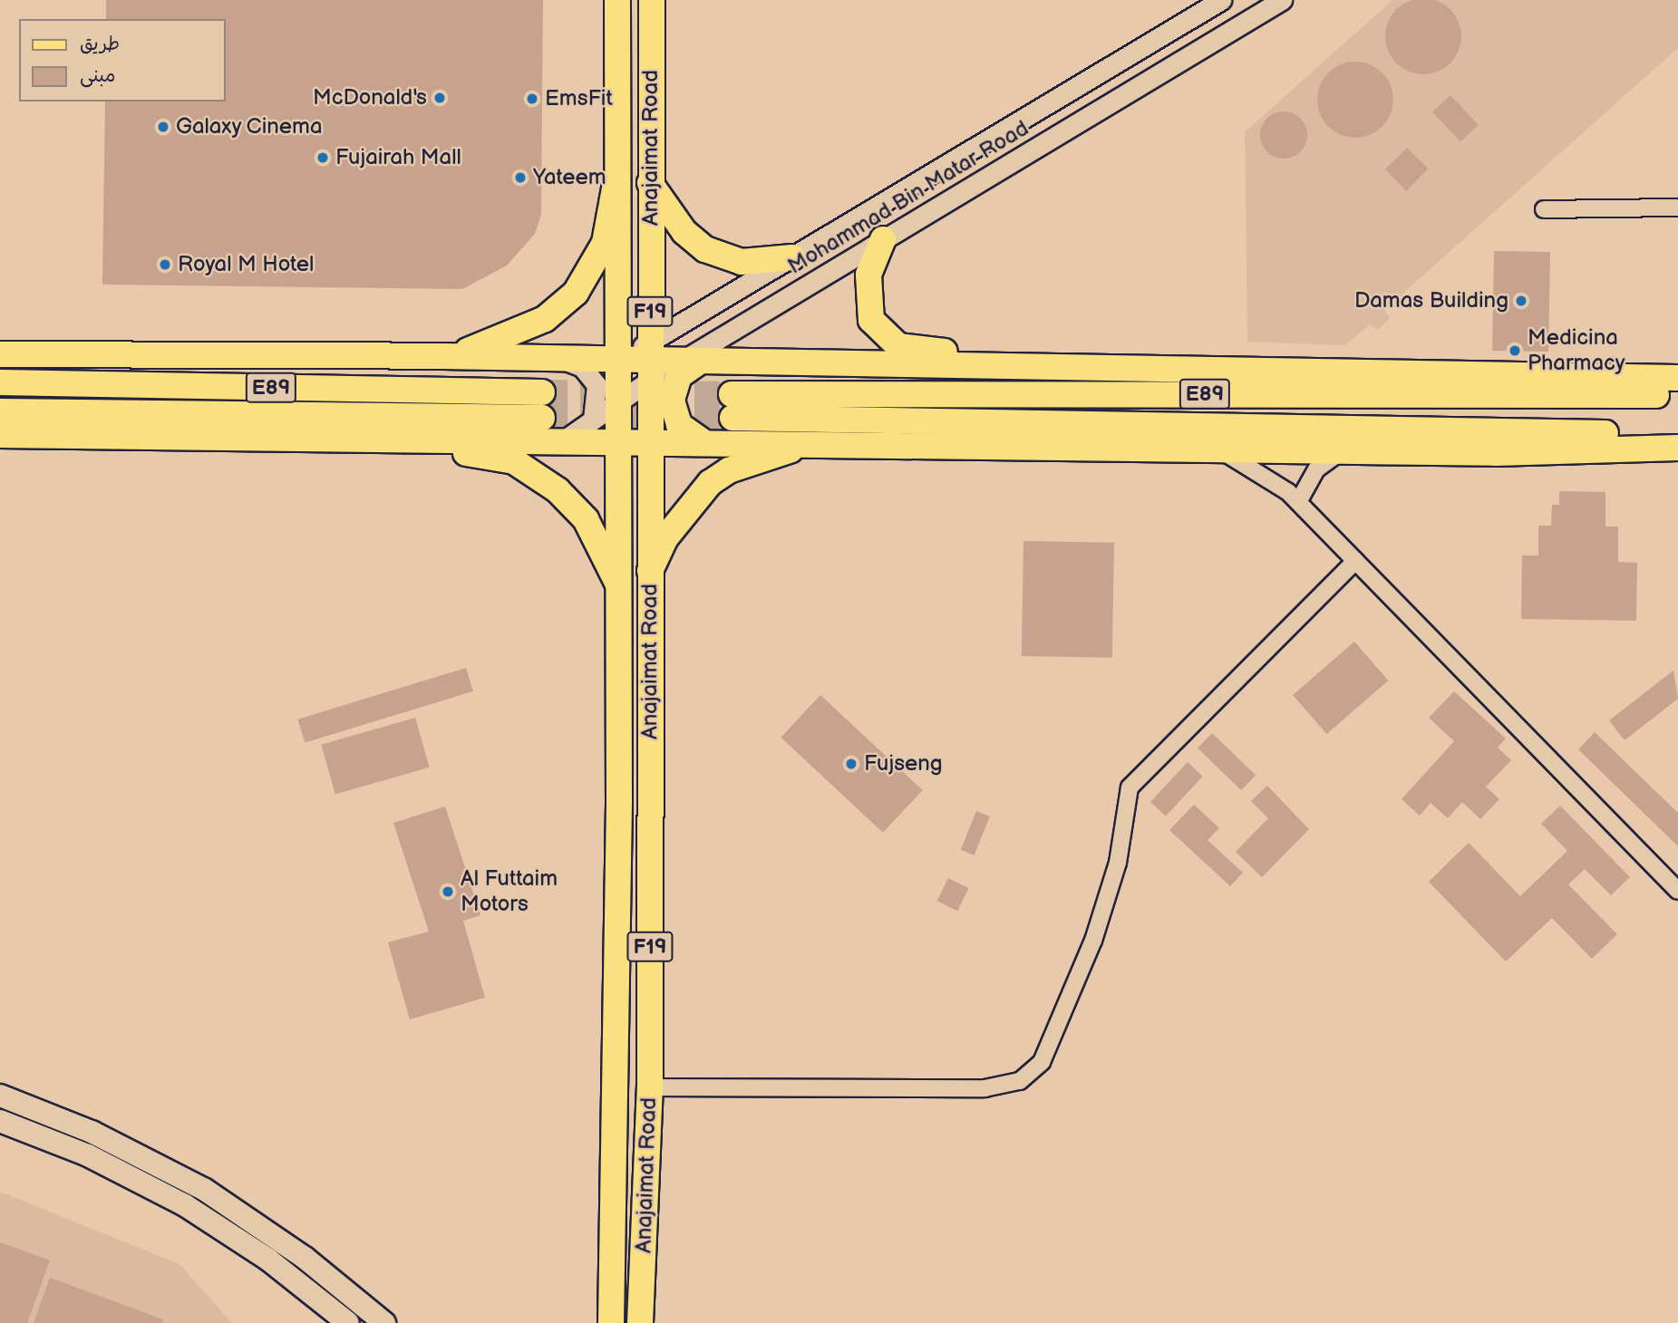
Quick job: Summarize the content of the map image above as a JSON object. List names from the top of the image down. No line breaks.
{"streets":{"main road":["Anajaimat Road","F19","E89"],"street":["Mohammad Bin Matar Road"]},"crossings":[["Anajaimat Road","Mohammad Bin Matar Road"]],"places":["McDonald's","EmsFit","Galaxy Cinema","Fujairah Mall","Yateem","Royal M Hotel","Damas Building","Medicina Pharmacy","Fujseng","Al Futtaim Motors"],"legend":["طريق","مبنى"]}
